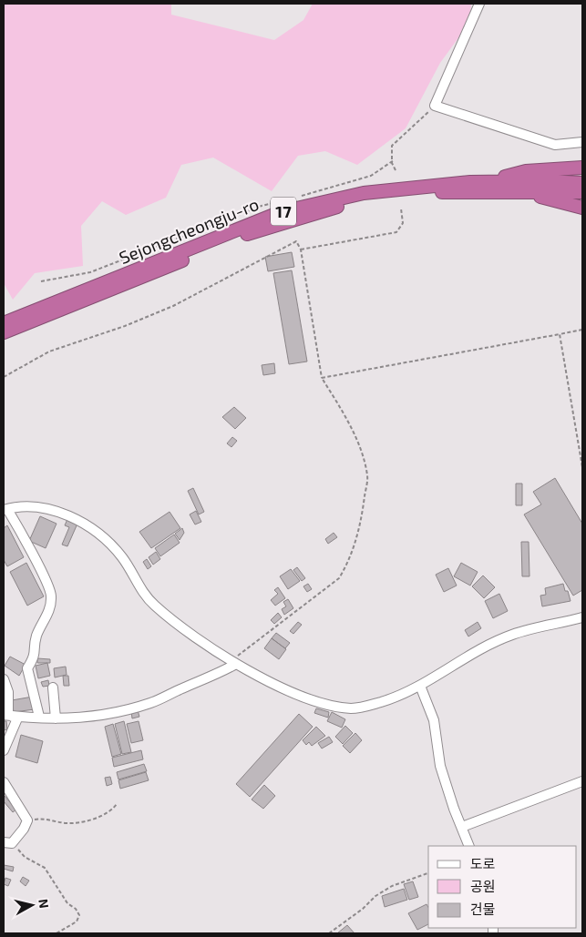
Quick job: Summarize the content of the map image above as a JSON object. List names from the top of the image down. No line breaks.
{"streets":{"highway":["17","Sejongcheongju-ro"]},"legend":["도로","공원","건물"],"north":"right"}
